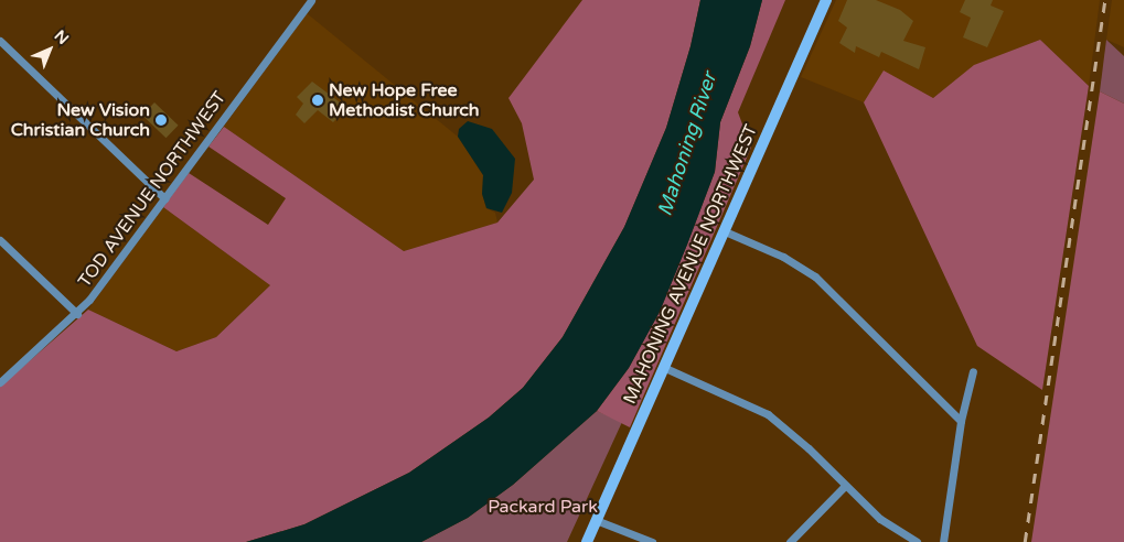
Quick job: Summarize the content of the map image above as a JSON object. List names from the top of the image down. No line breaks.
{"streets":{"main road":["MAHONING AVENUE NORTHWEST"],"street":["TOD AVENUE NORTHWEST"]},"water":["Mahoning River"],"parks":["Packard Park"],"places":["New Hope Free Methodist Church","New Vision Christian Church"],"north":"top right"}
